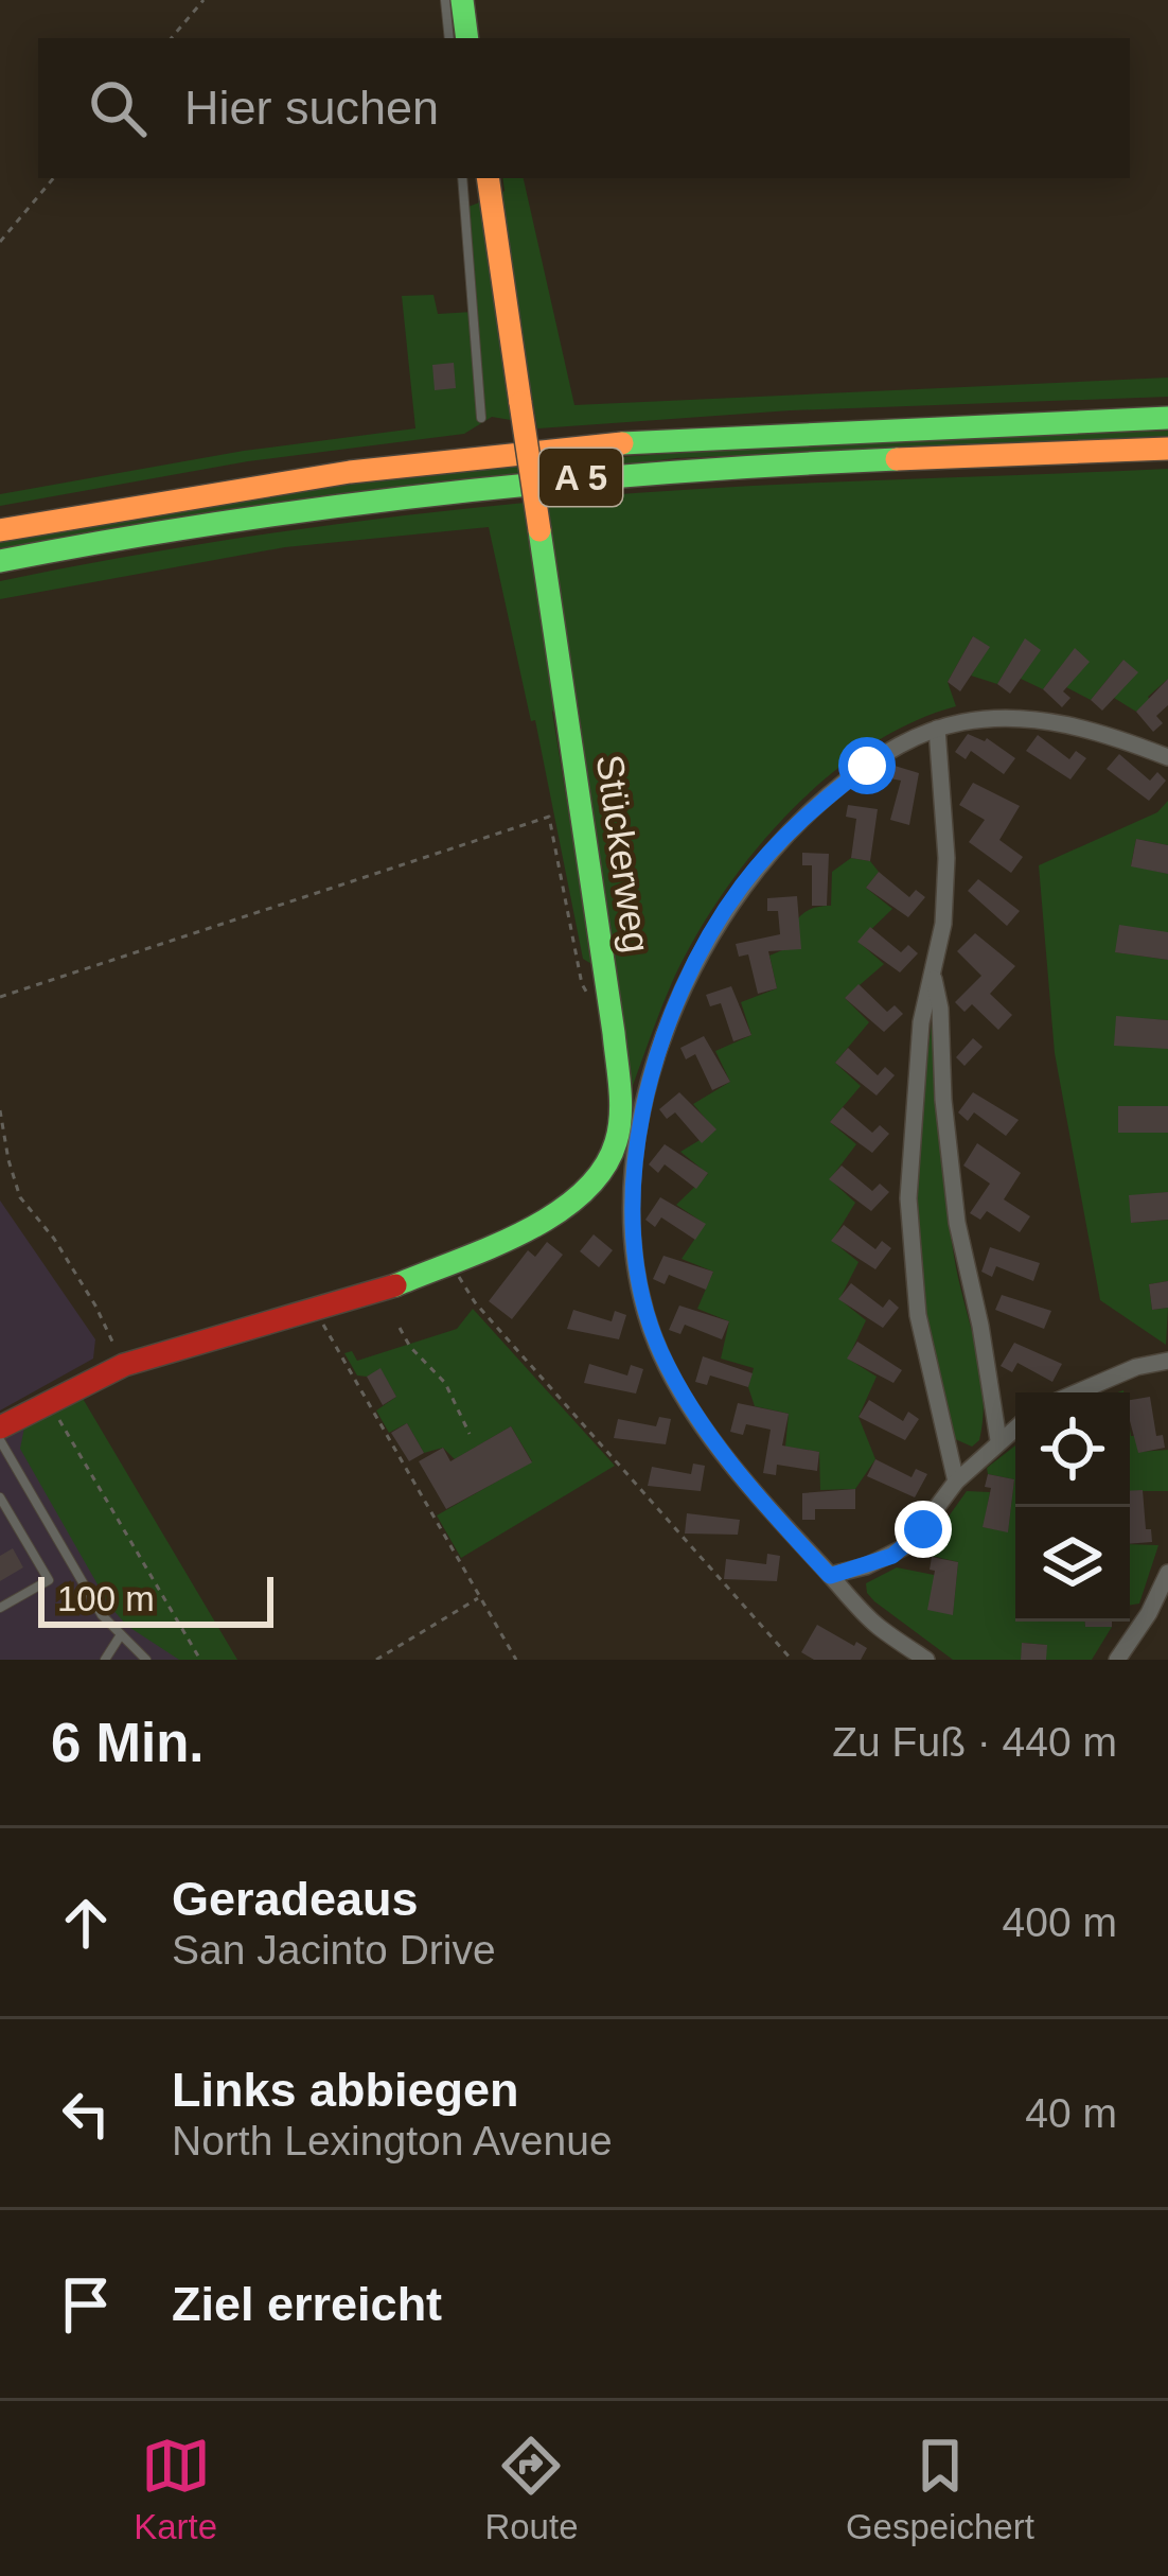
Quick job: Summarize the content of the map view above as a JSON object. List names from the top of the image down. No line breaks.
{"streets":{"main road":["A 5","Stückerweg"]},"scale_bar":"100 m","page":{"search":"Hier suchen","scale":"100 m","heading":["6 Min.","Zu Fuß · 440 m"],"list":[["Geradeaus","San Jacinto Drive","400 m"],["Links abbiegen","North Lexington Avenue","40 m"],"Ziel erreicht"],"nav":["Karte","Route","Gespeichert"]}}
